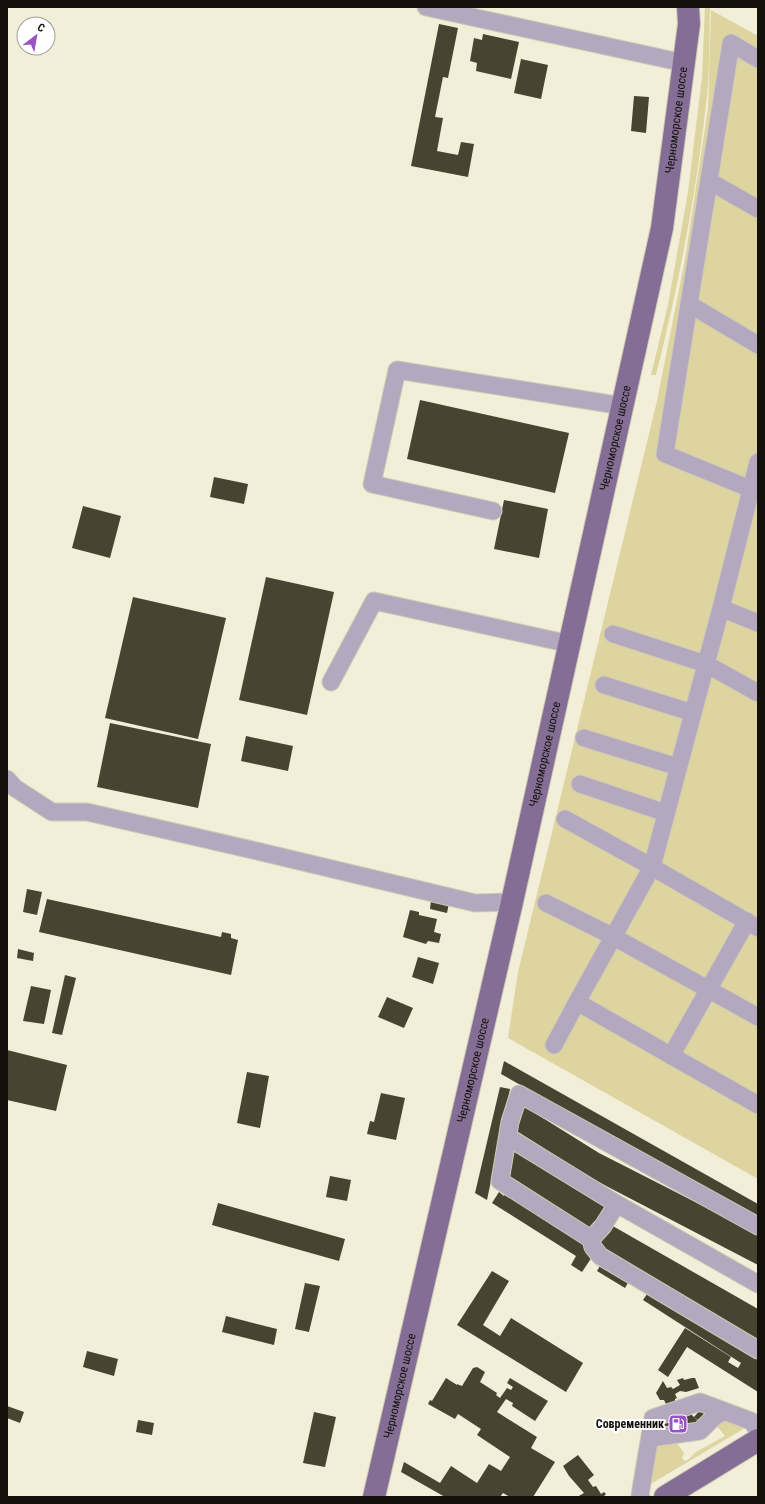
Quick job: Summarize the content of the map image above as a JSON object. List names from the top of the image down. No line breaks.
{"streets":{"main road":["Черноморское шоссе"]},"places":{"fuel station":["Современник"]},"north":"top right"}
